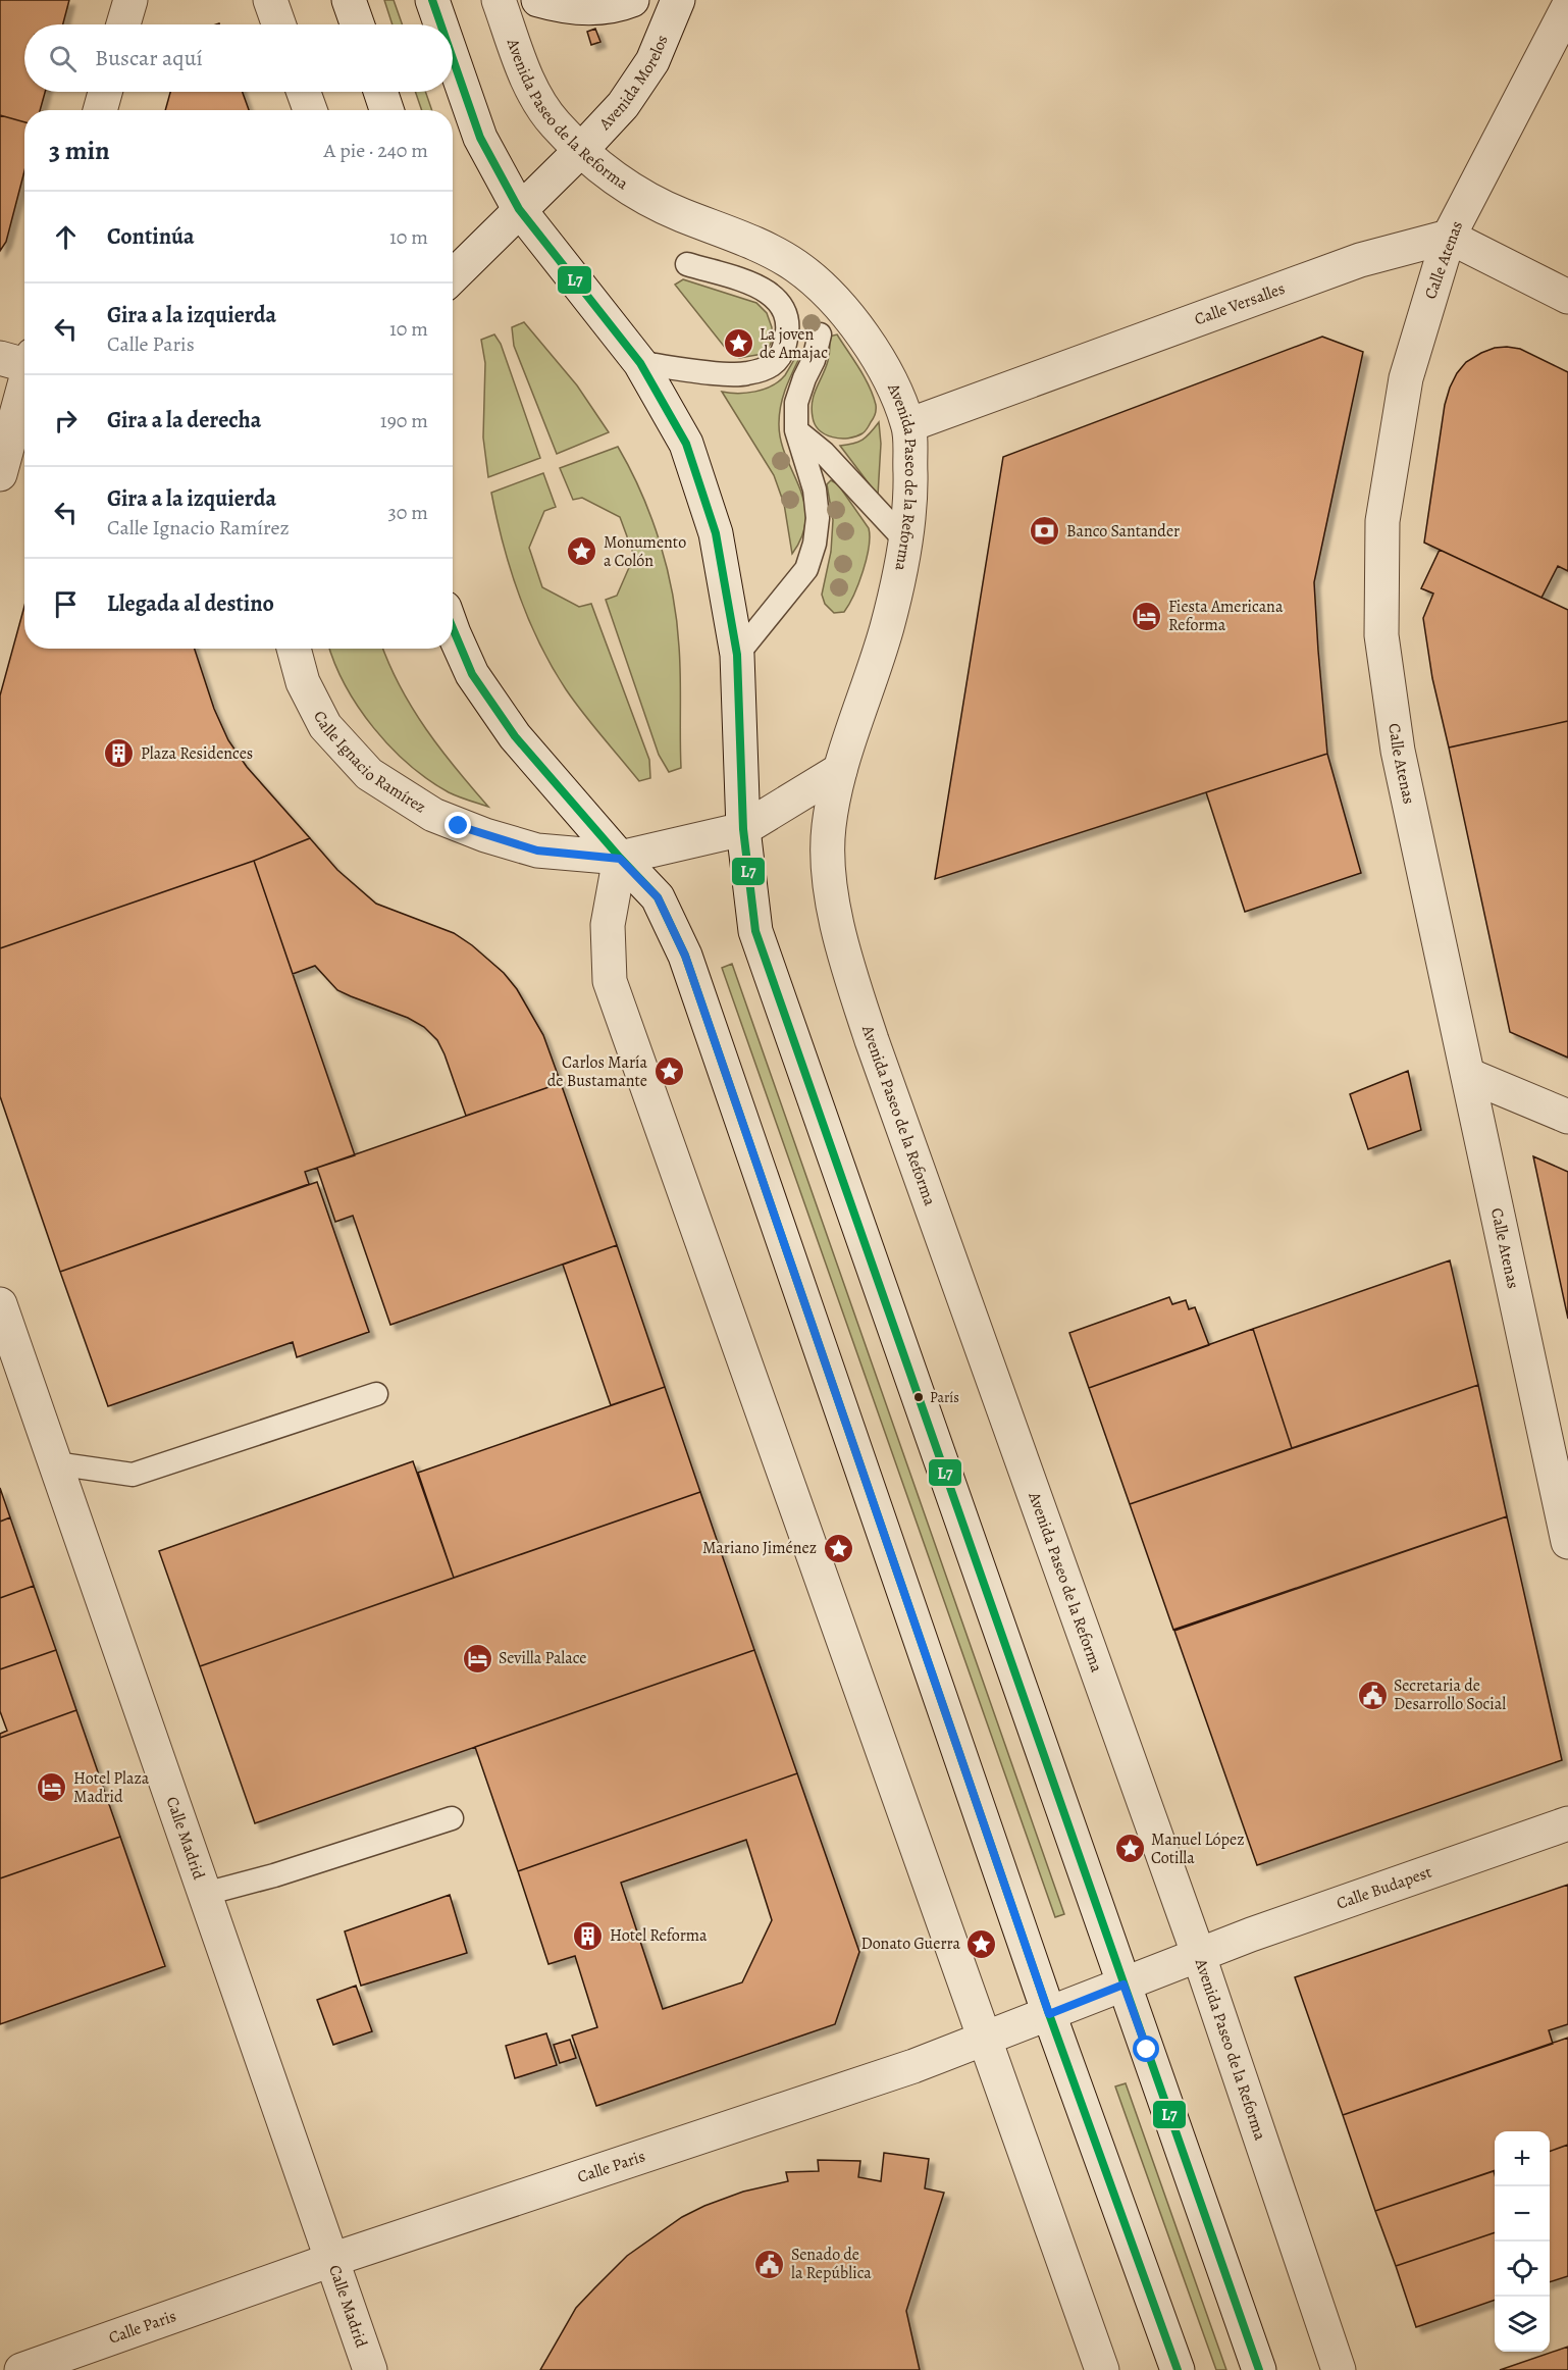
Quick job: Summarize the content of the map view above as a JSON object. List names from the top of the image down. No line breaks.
{"streets":{"street":["Avenida Morelos","Avenida Paseo de la Reforma","Calle Atenas","Calle Versalles","Calle Ignacio Ramírez","Calle Madrid","Calle Budapest","Calle Paris"]},"crossings":[["Avenida Morelos","Avenida Paseo de la Reforma"],["Avenida Paseo de la Reforma","Calle Versalles"],["Avenida Paseo de la Reforma","Calle Ignacio Ramírez"],["Avenida Paseo de la Reforma","Calle Budapest"],["Avenida Paseo de la Reforma","Calle Paris"],["Calle Atenas","Calle Versalles"],["Calle Madrid","Calle Paris"],["Calle Budapest","Calle Paris"]],"places":{"place":["La joven de Amajac","Monumento a Colón","Carlos María de Bustamante","Mariano Jiménez","Manuel López Cotilla","Donato Guerra"],"bank":["Banco Santander"],"hotel":["Fiesta Americana Reforma","Sevilla Palace","Hotel Plaza Madrid"],"building":["Plaza Residences","Hotel Reforma"],"other":["París"],"public building":["Secretaria de Desarrollo Social","Senado de la República"]},"lines":["transit line L7"],"page":{"search":"Buscar aquí","heading":["3 min","A pie · 240 m"],"list":[["Continúa","10 m"],["Gira a la izquierda","Calle Paris","10 m"],["Gira a la derecha","190 m"],["Gira a la izquierda","Calle Ignacio Ramírez","30 m"],"Llegada al destino"],"map_buttons":["+","−"]}}
